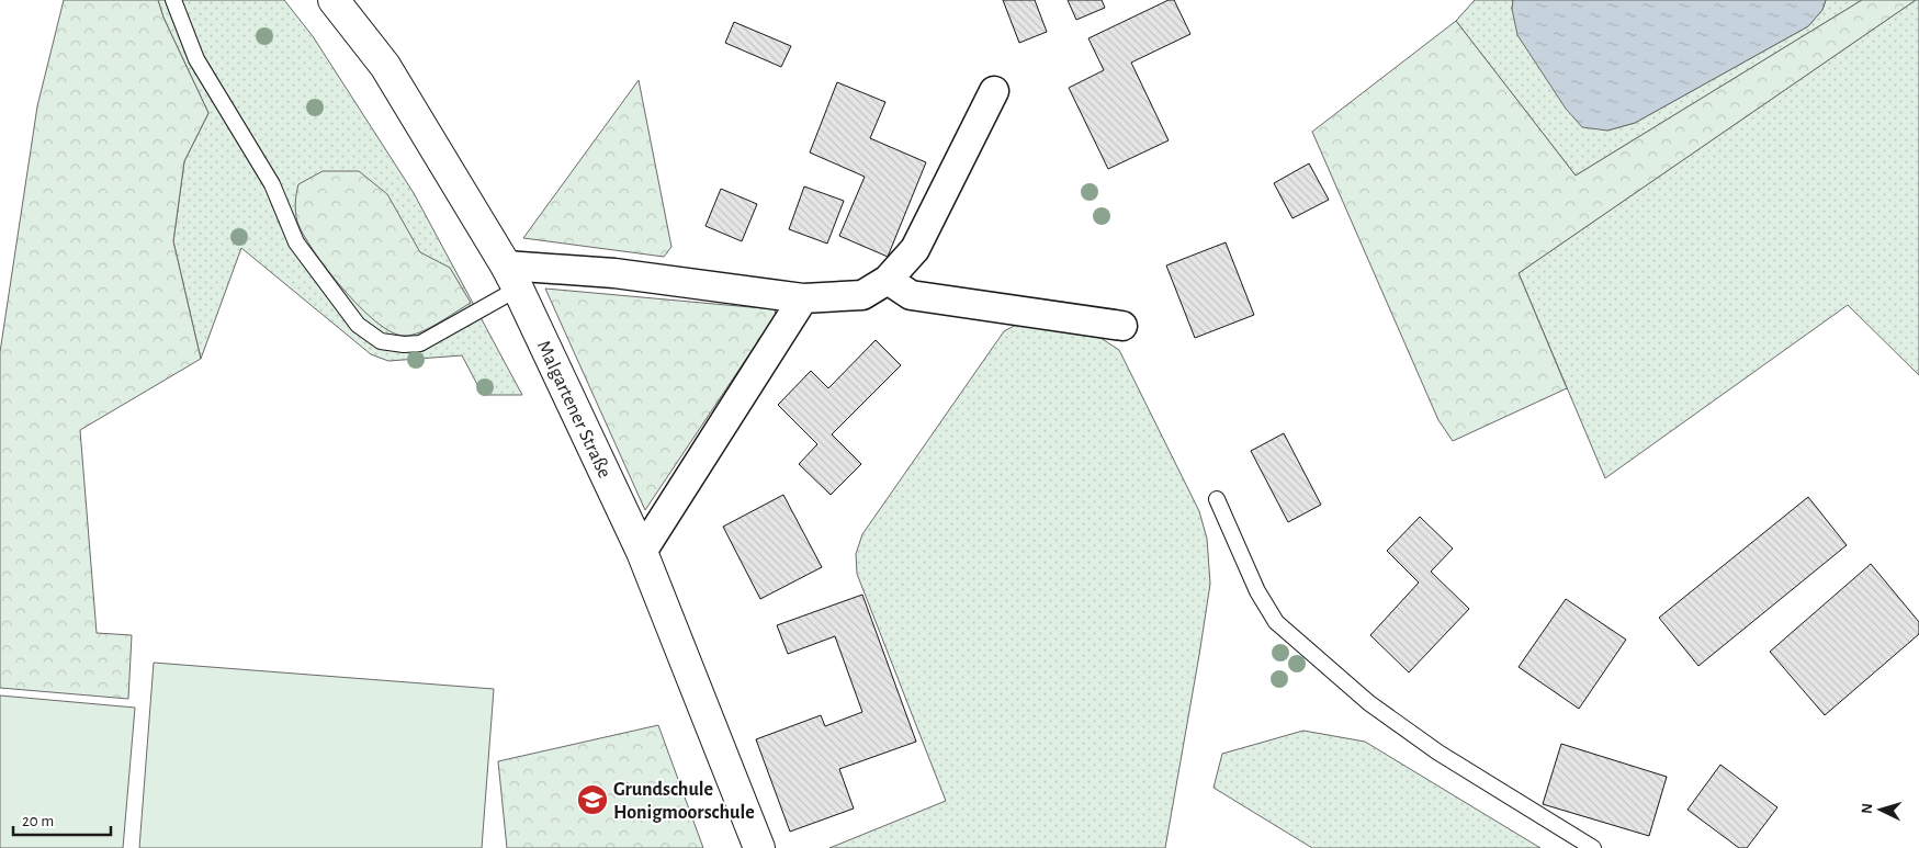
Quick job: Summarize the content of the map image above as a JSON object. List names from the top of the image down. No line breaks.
{"streets":{"street":["Malgartener Straße"]},"places":{"school or university":["Grundschule Honigmoorschule"]},"scale_bar":"20 m","north":"left"}
